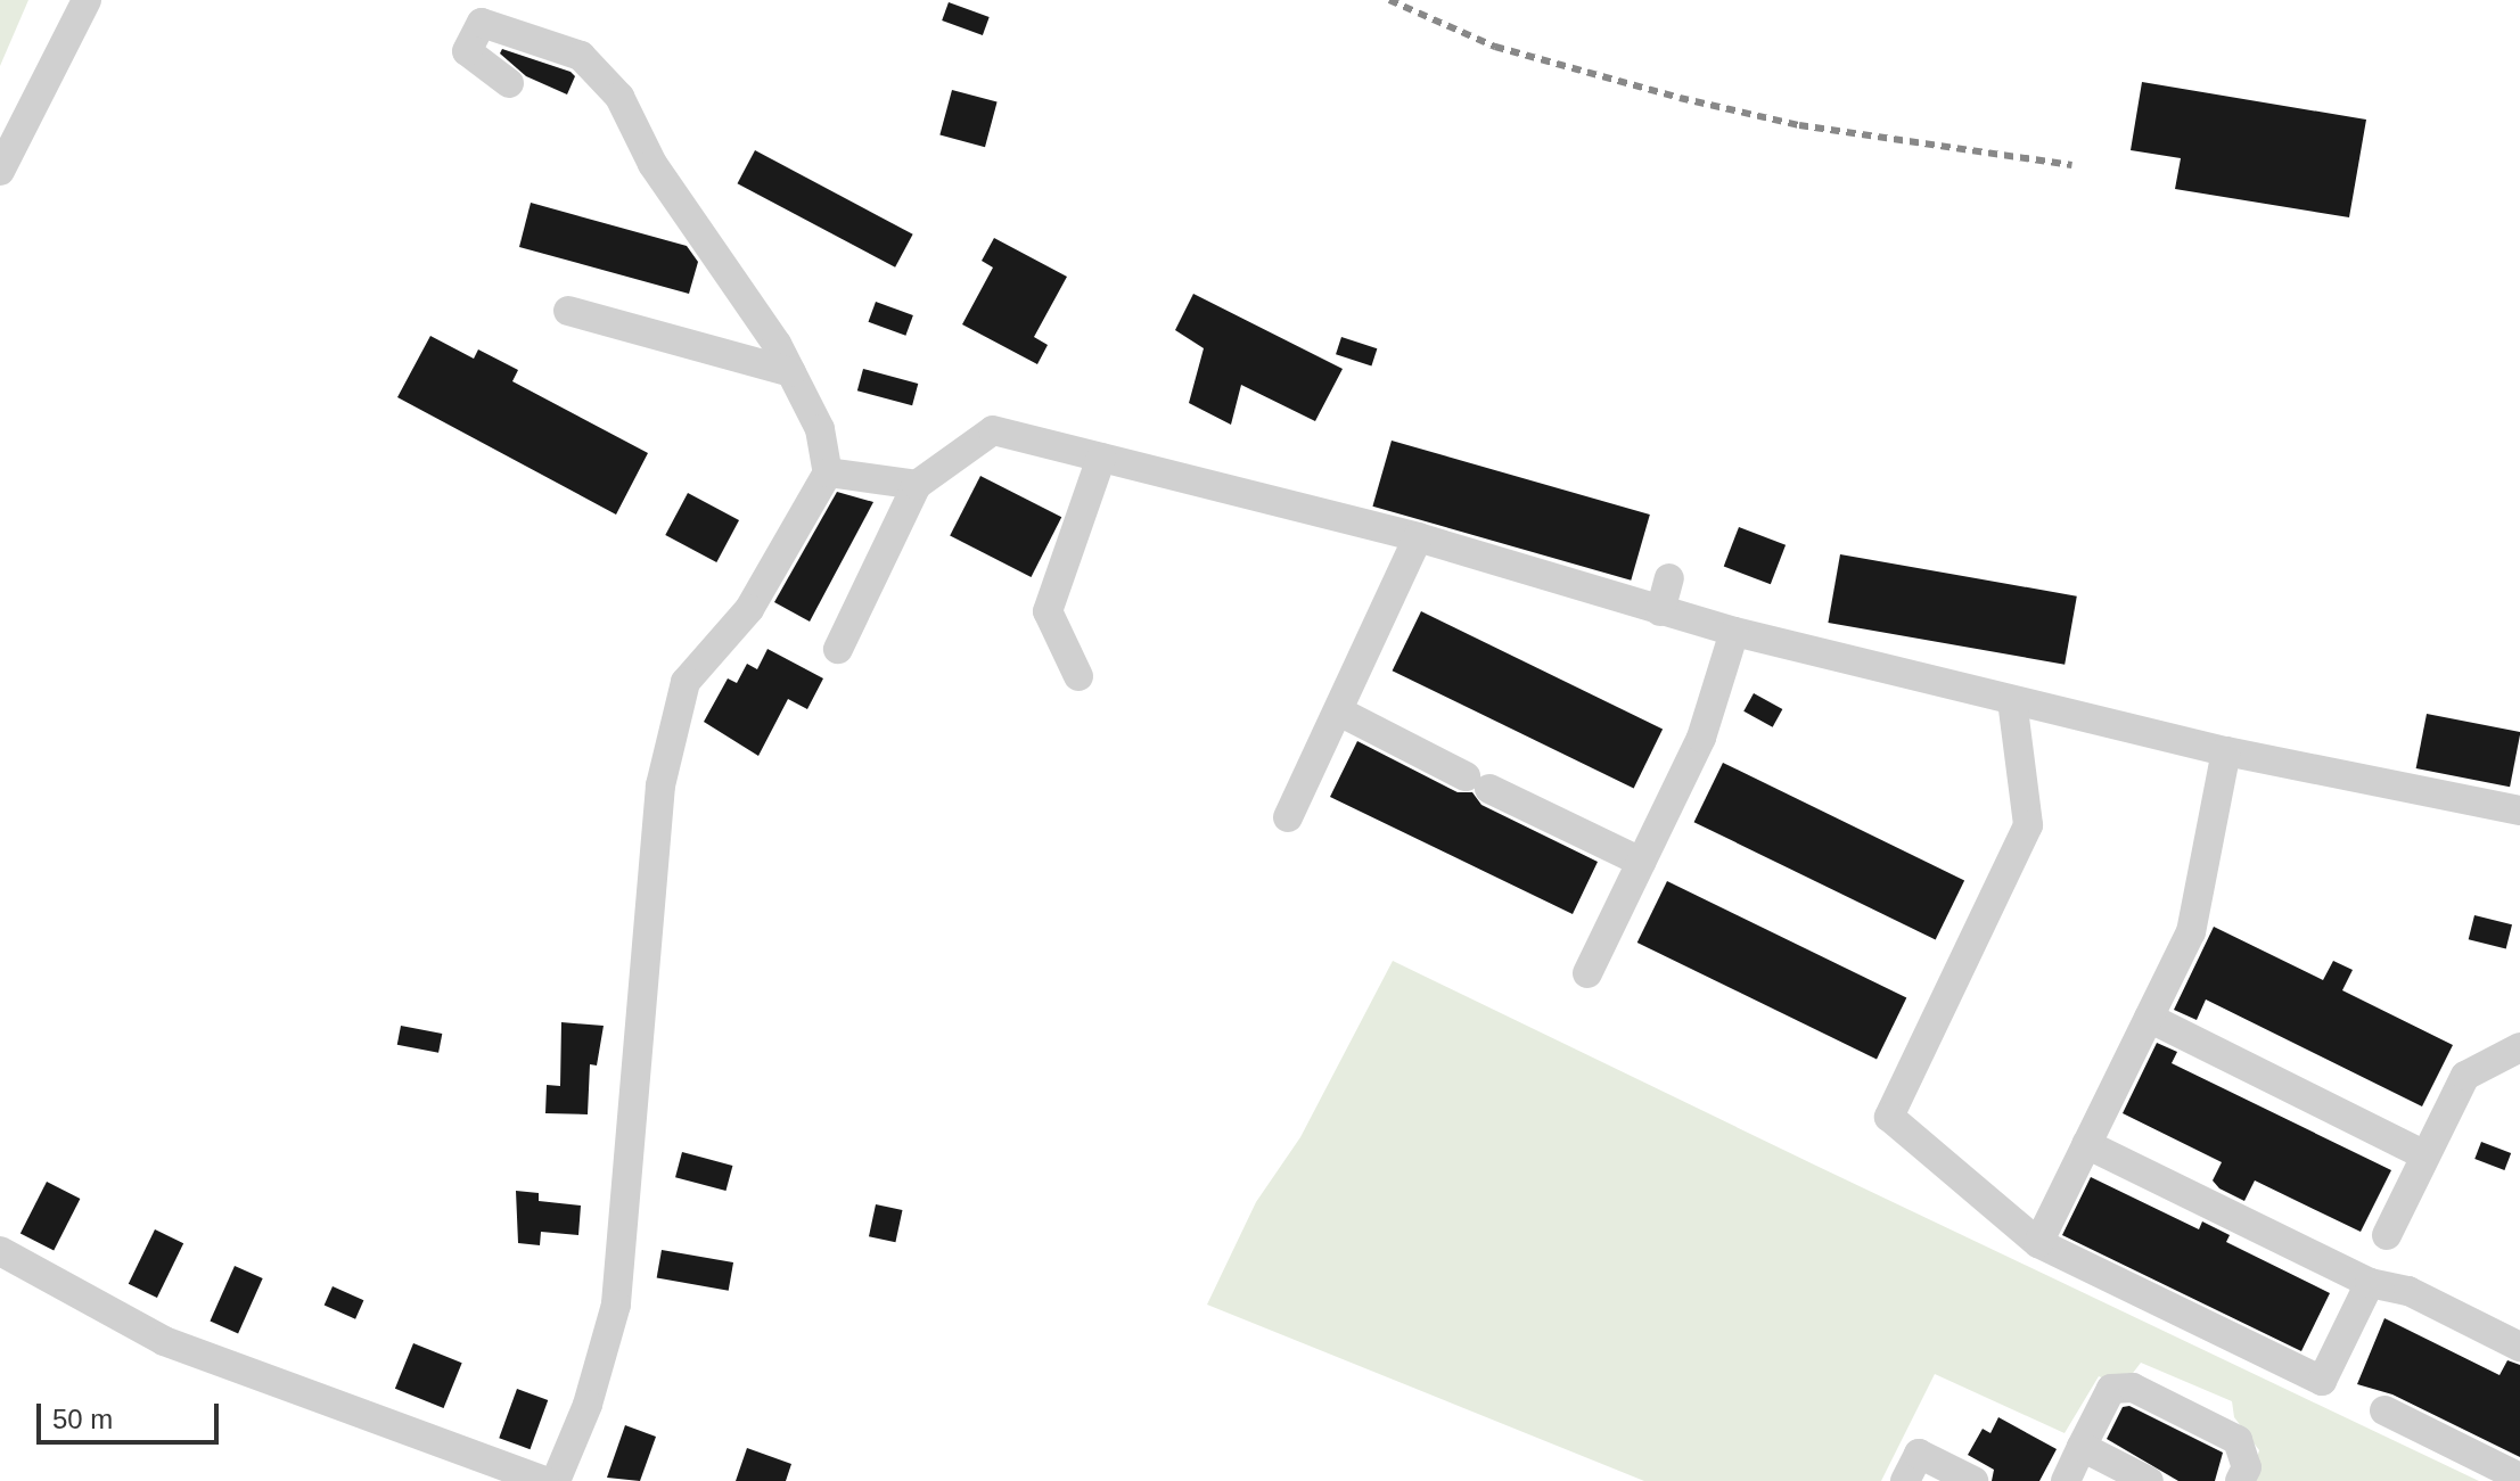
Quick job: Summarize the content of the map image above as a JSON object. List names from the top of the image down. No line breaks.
{"scale_bar":"50 m"}
